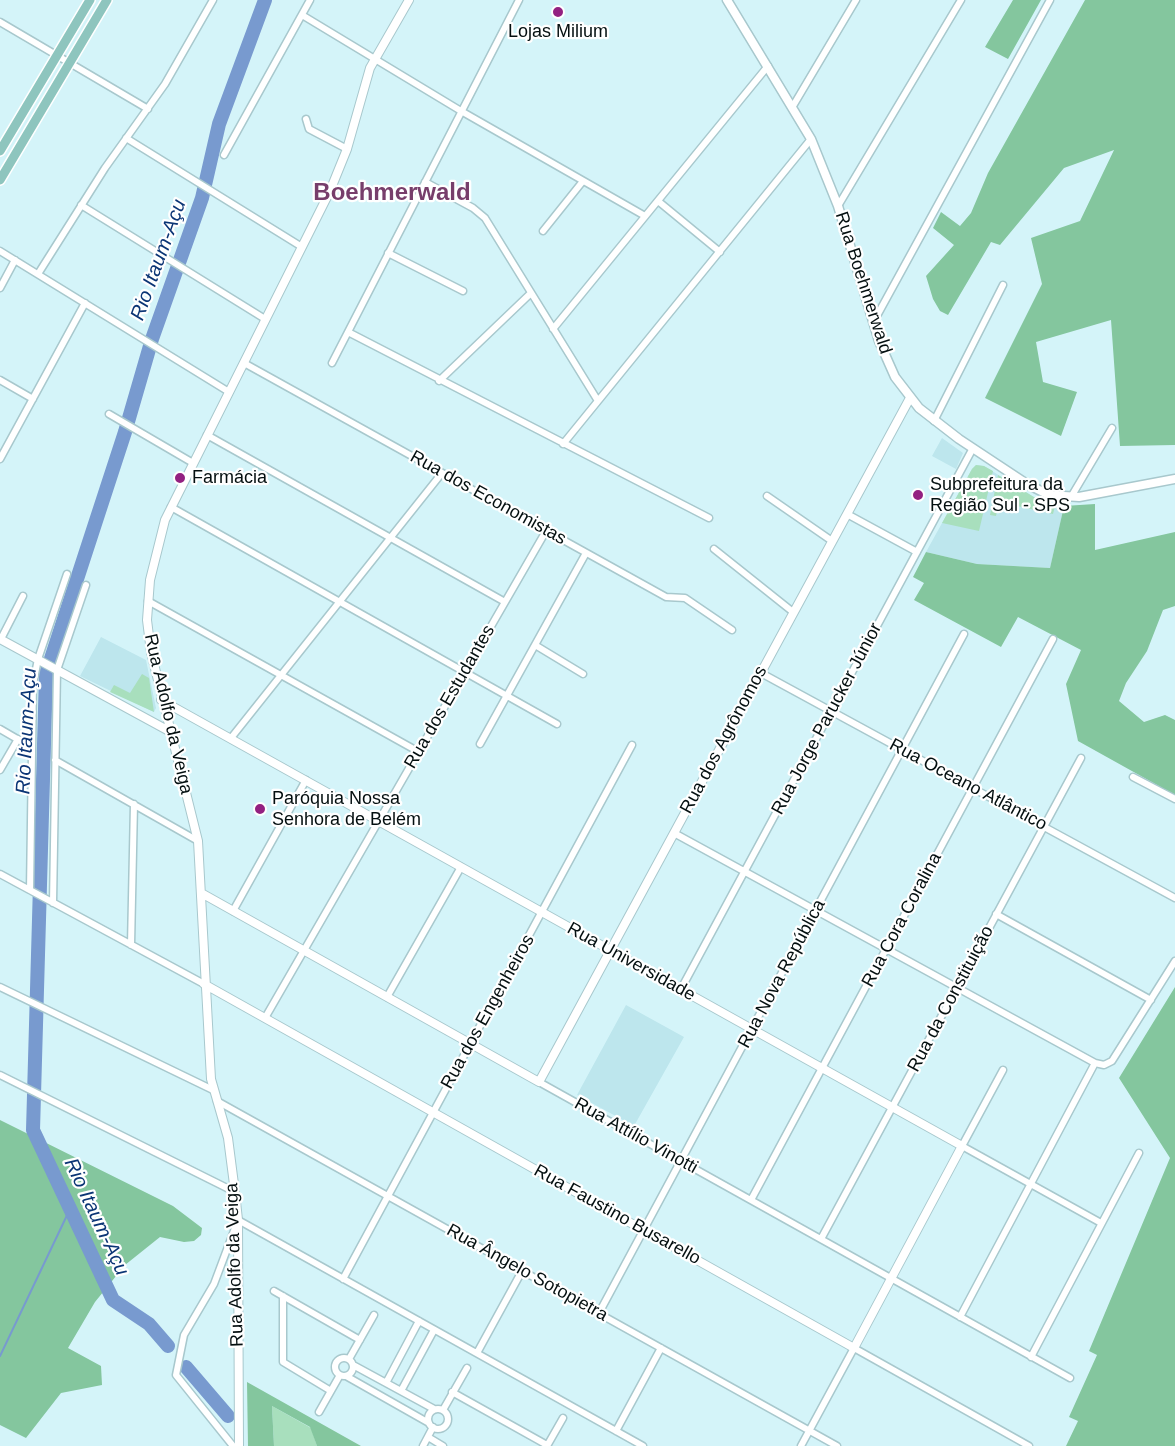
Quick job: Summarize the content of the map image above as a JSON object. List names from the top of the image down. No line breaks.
{"streets":{"main road":["Rua Boehmerwald"],"street":["Rua dos Economistas","Rua dos Estudantes","Rua Adolfo da Veiga","Rua Jorge Parucker Júnior","Rua dos Agrônomos","Rua Oceano Atlântico","Rua Cora Coralina","Rua Universidade","Rua Nova República","Rua da Constituição","Rua dos Engenheiros","Rua Attílio Vinotti","Rua Faustino Busarello","Rua Ângelo Sotopietra"]},"crossings":[["Rua Boehmerwald","Rua Jorge Parucker Júnior"],["Rua Boehmerwald","Rua dos Agrônomos"],["Rua dos Economistas","Rua dos Estudantes"],["Rua dos Economistas","Rua Adolfo da Veiga"],["Rua dos Estudantes","Rua Universidade"],["Rua dos Estudantes","Rua Attílio Vinotti"],["Rua dos Estudantes","Rua Faustino Busarello"],["Rua Adolfo da Veiga","Rua Universidade"],["Rua Adolfo da Veiga","Rua Attílio Vinotti"],["Rua Adolfo da Veiga","Rua Faustino Busarello"],["Rua Adolfo da Veiga","Rua Ângelo Sotopietra"],["Rua Jorge Parucker Júnior","Rua Oceano Atlântico"],["Rua Jorge Parucker Júnior","Rua Universidade"],["Rua dos Agrônomos","Rua Oceano Atlântico"],["Rua dos Agrônomos","Rua Universidade"],["Rua dos Agrônomos","Rua Attílio Vinotti"],["Rua Oceano Atlântico","Rua Cora Coralina"],["Rua Oceano Atlântico","Rua Nova República"],["Rua Oceano Atlântico","Rua da Constituição"],["Rua Cora Coralina","Rua Universidade"],["Rua Cora Coralina","Rua Attílio Vinotti"],["Rua Universidade","Rua Nova República"],["Rua Universidade","Rua da Constituição"],["Rua Universidade","Rua dos Engenheiros"],["Rua Nova República","Rua Attílio Vinotti"],["Rua Nova República","Rua Faustino Busarello"],["Rua Nova República","Rua Ângelo Sotopietra"],["Rua da Constituição","Rua Attílio Vinotti"],["Rua dos Engenheiros","Rua Attílio Vinotti"],["Rua dos Engenheiros","Rua Faustino Busarello"],["Rua dos Engenheiros","Rua Ângelo Sotopietra"]],"districts":["Boehmerwald"],"water":["Rio Itaum-Açu"],"places":["Lojas Milium","Farmácia","Subprefeitura da Região Sul - SPS","Paróquia Nossa Senhora de Belém"]}
